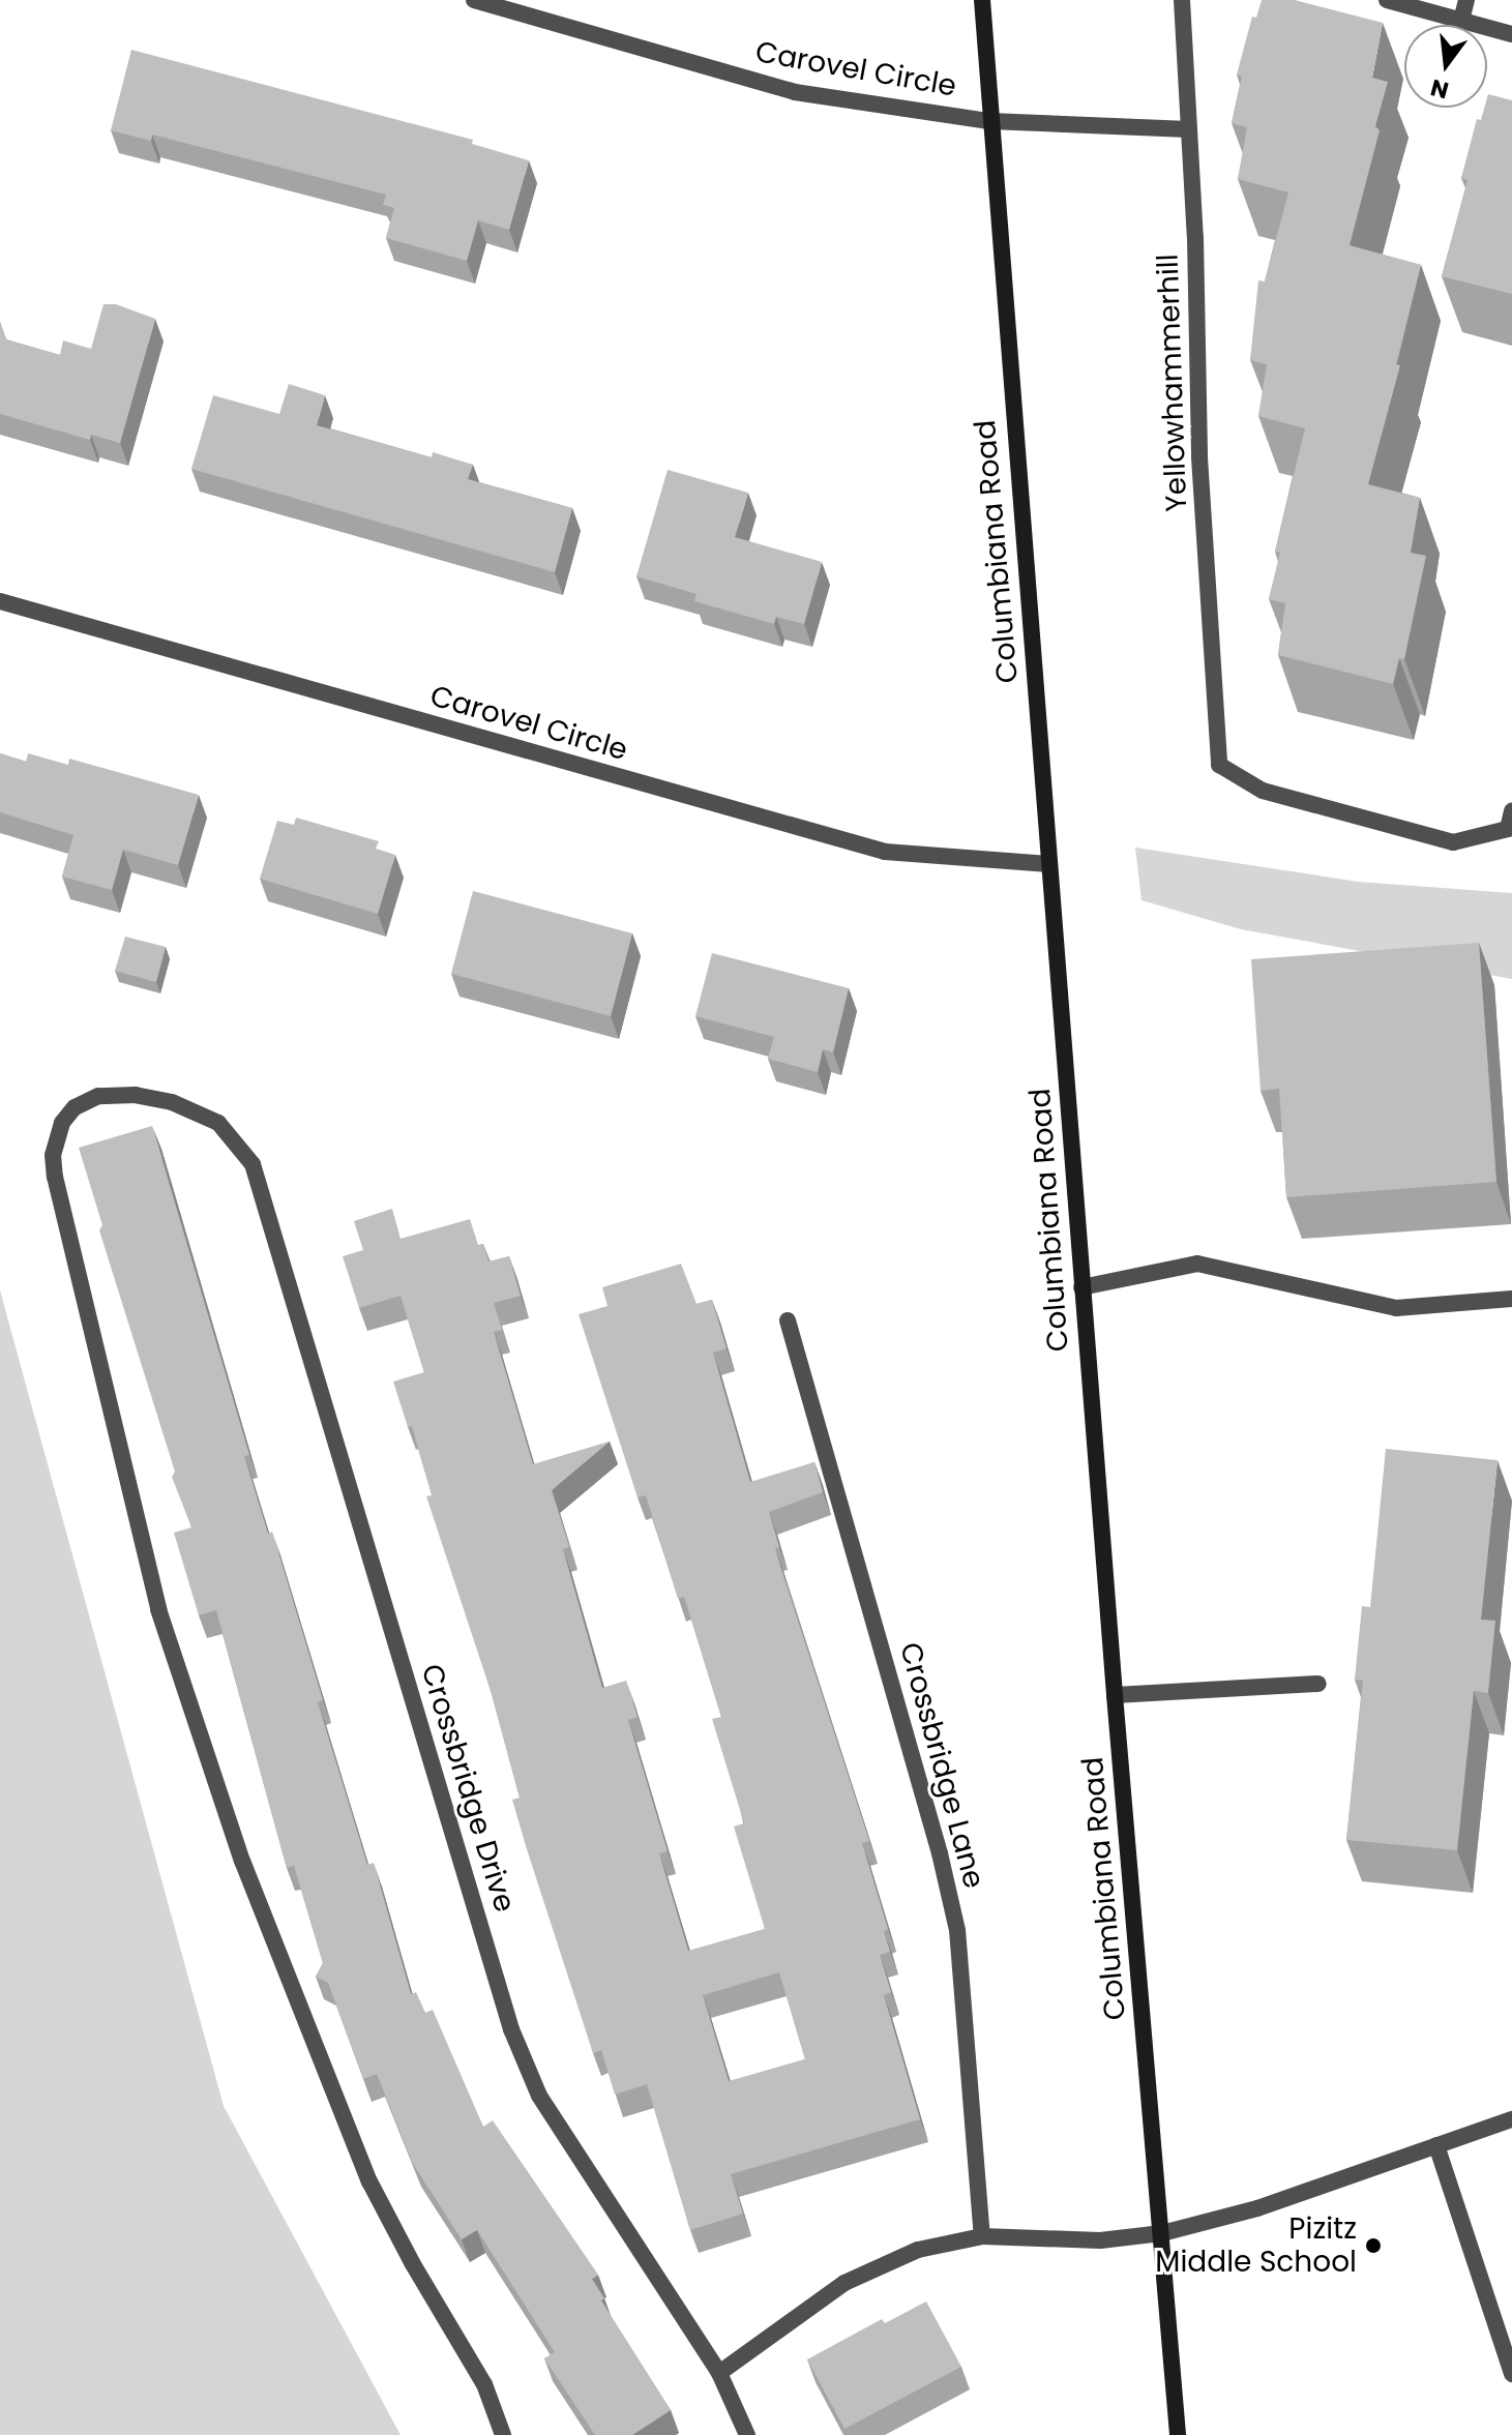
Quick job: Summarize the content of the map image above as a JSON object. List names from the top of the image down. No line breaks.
{"streets":{"main road":["Columbiana Road"],"street":["Carovel Circle","Yellowhammerhill","Crossbridge Lane","Crossbridge Drive"]},"crossings":[["Carovel Circle","Yellowhammerhill"],["Carovel Circle","Columbiana Road"]],"places":["Pizitz Middle School"],"north":"bottom"}
